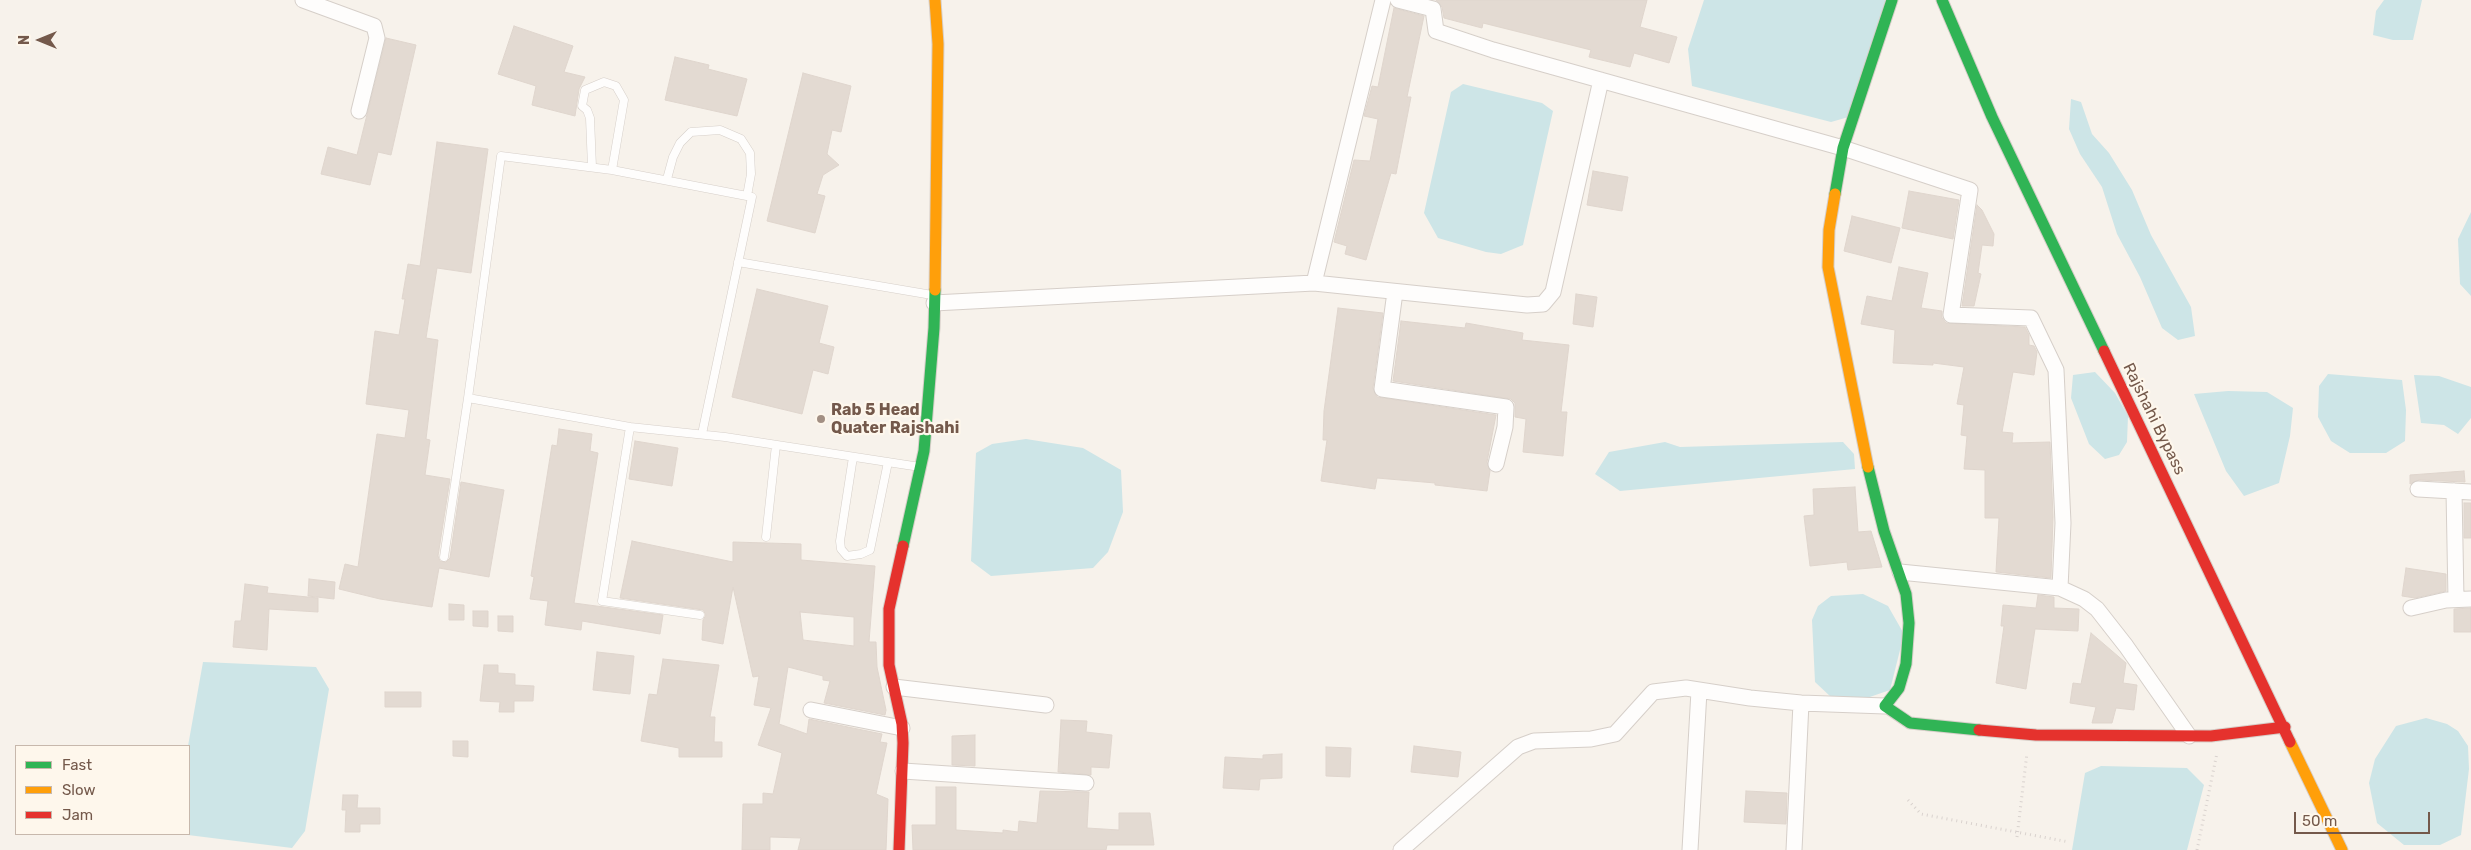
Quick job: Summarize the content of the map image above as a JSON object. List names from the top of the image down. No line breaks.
{"streets":{"main road":["Rajshahi Bypass"]},"places":["Rab 5 Head Quater Rajshahi"],"legend":["Fast","Slow","Jam"],"scale_bar":"50 m","north":"left"}
